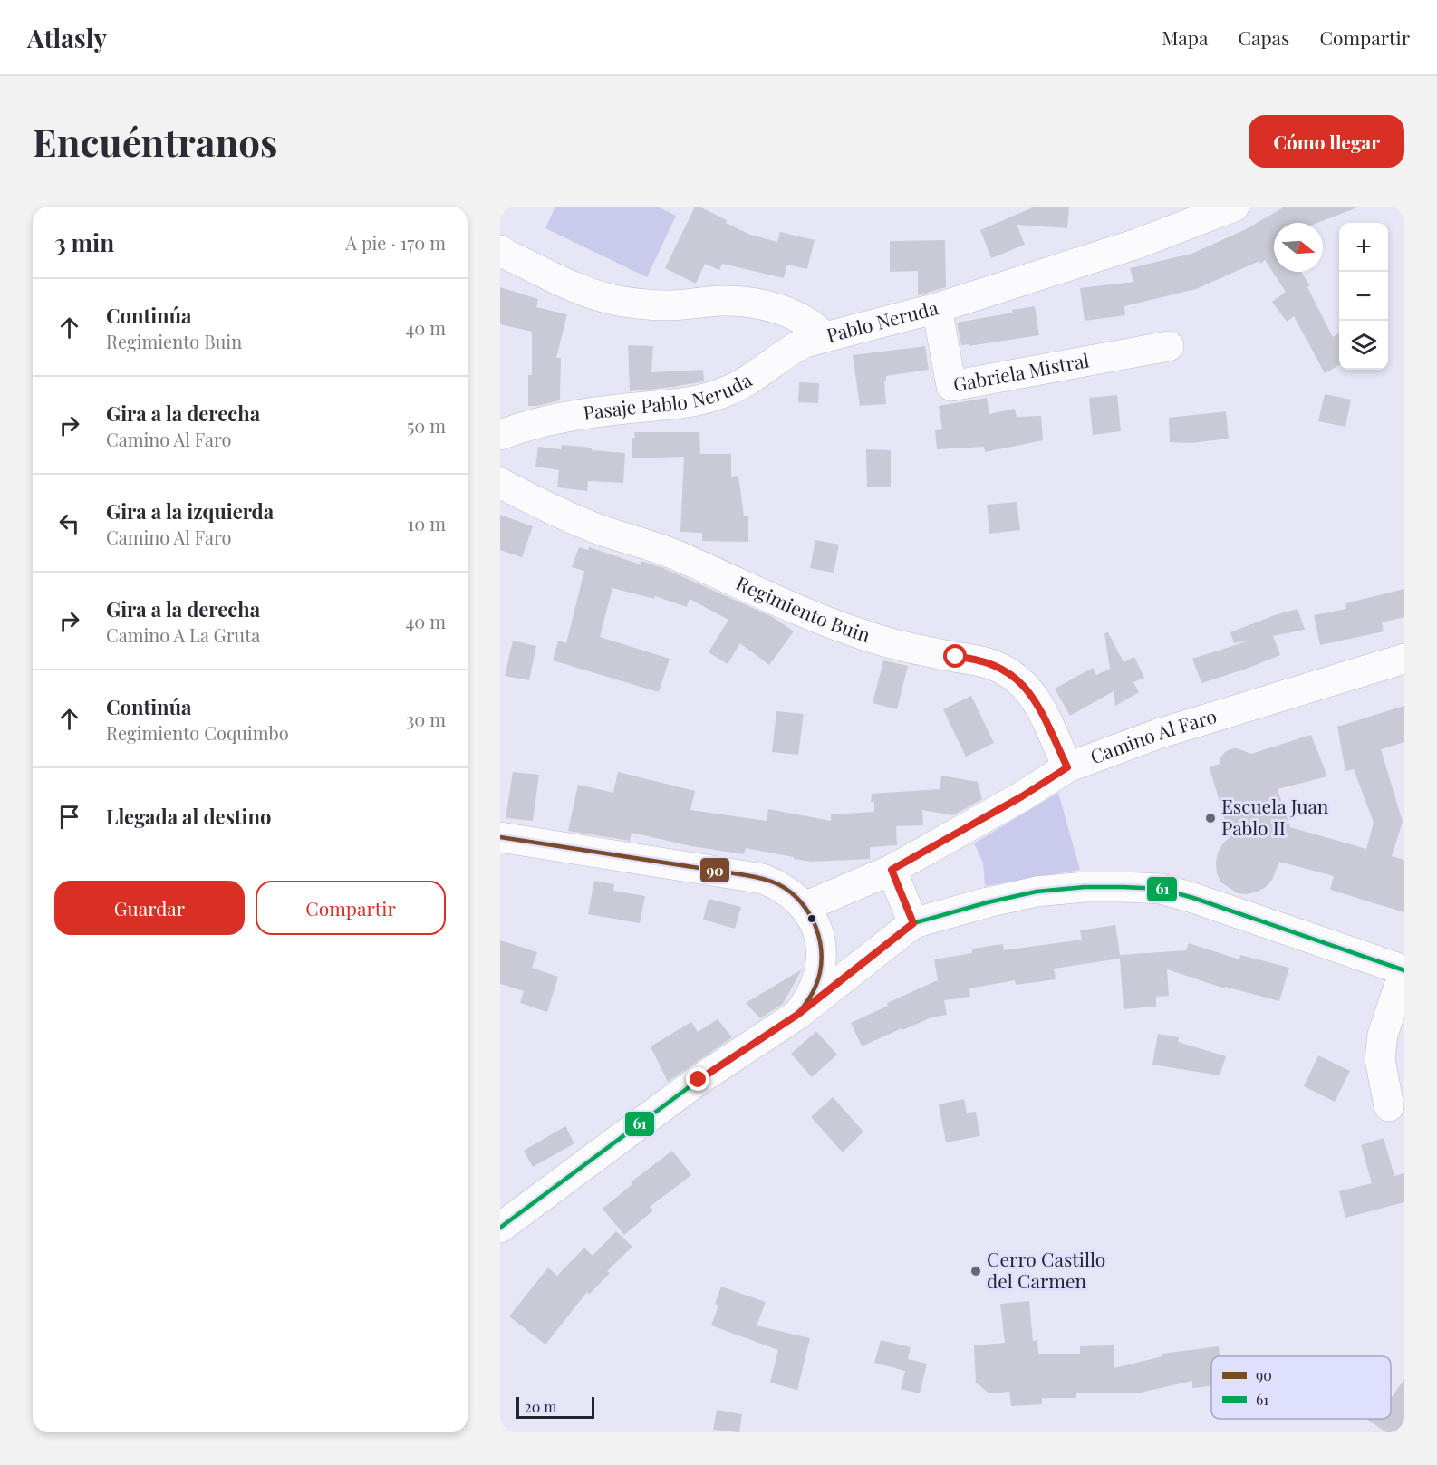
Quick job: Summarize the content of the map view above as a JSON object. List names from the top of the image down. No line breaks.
{"streets":{"street":["Pablo Neruda","Gabriela Mistral","Pasaje Pablo Neruda","Regimiento Buin","Camino Al Faro"]},"crossings":[["Pablo Neruda","Gabriela Mistral"],["Pablo Neruda","Pasaje Pablo Neruda"],["Regimiento Buin","Camino Al Faro"]],"places":["Escuela Juan Pablo II","Cerro Castillo del Carmen"],"lines":["transit line 90","transit line 61"],"legend":["90","61"],"scale_bar":"20 m","north":"right","page":{"header":"Atlasly","nav":["Mapa","Capas","Compartir"],"buttons":["Cómo llegar",["Guardar","Compartir"]],"title":"Encuéntranos","heading":["3 min","A pie · 170 m"],"map_buttons":["+","−"],"list":[["Continúa","Regimiento Buin","40 m"],["Gira a la derecha","Camino Al Faro","50 m"],["Gira a la izquierda","Camino Al Faro","10 m"],["Gira a la derecha","Camino A La Gruta","40 m"],["Continúa","Regimiento Coquimbo","30 m"],"Llegada al destino"],"scale":"20 m"}}
